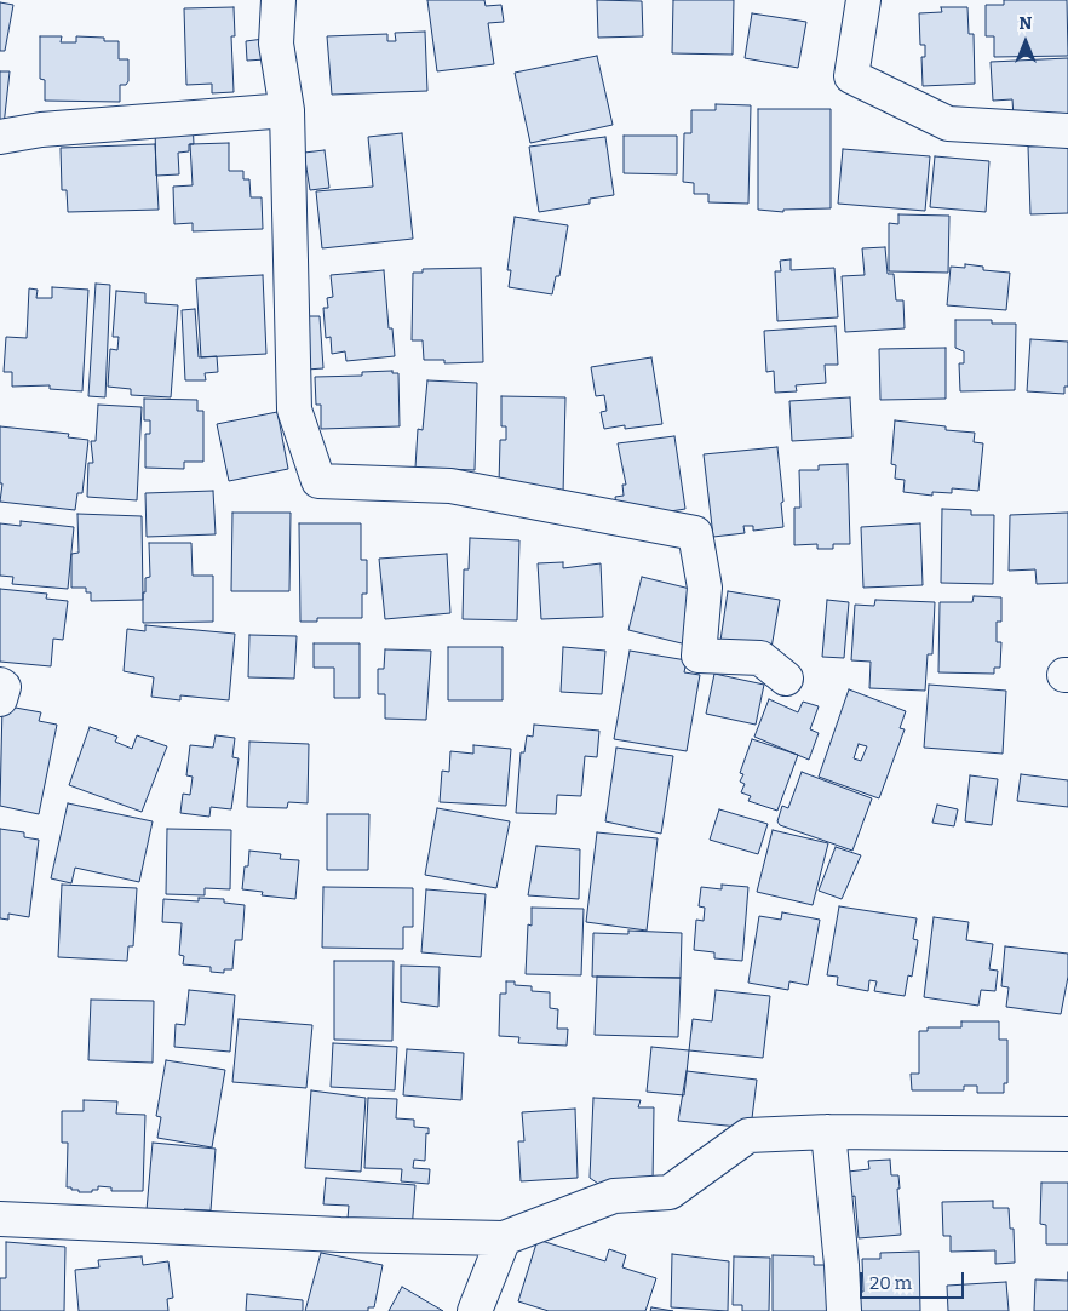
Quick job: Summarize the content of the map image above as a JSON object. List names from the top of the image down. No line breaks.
{"scale_bar":"20 m","north":"top"}
